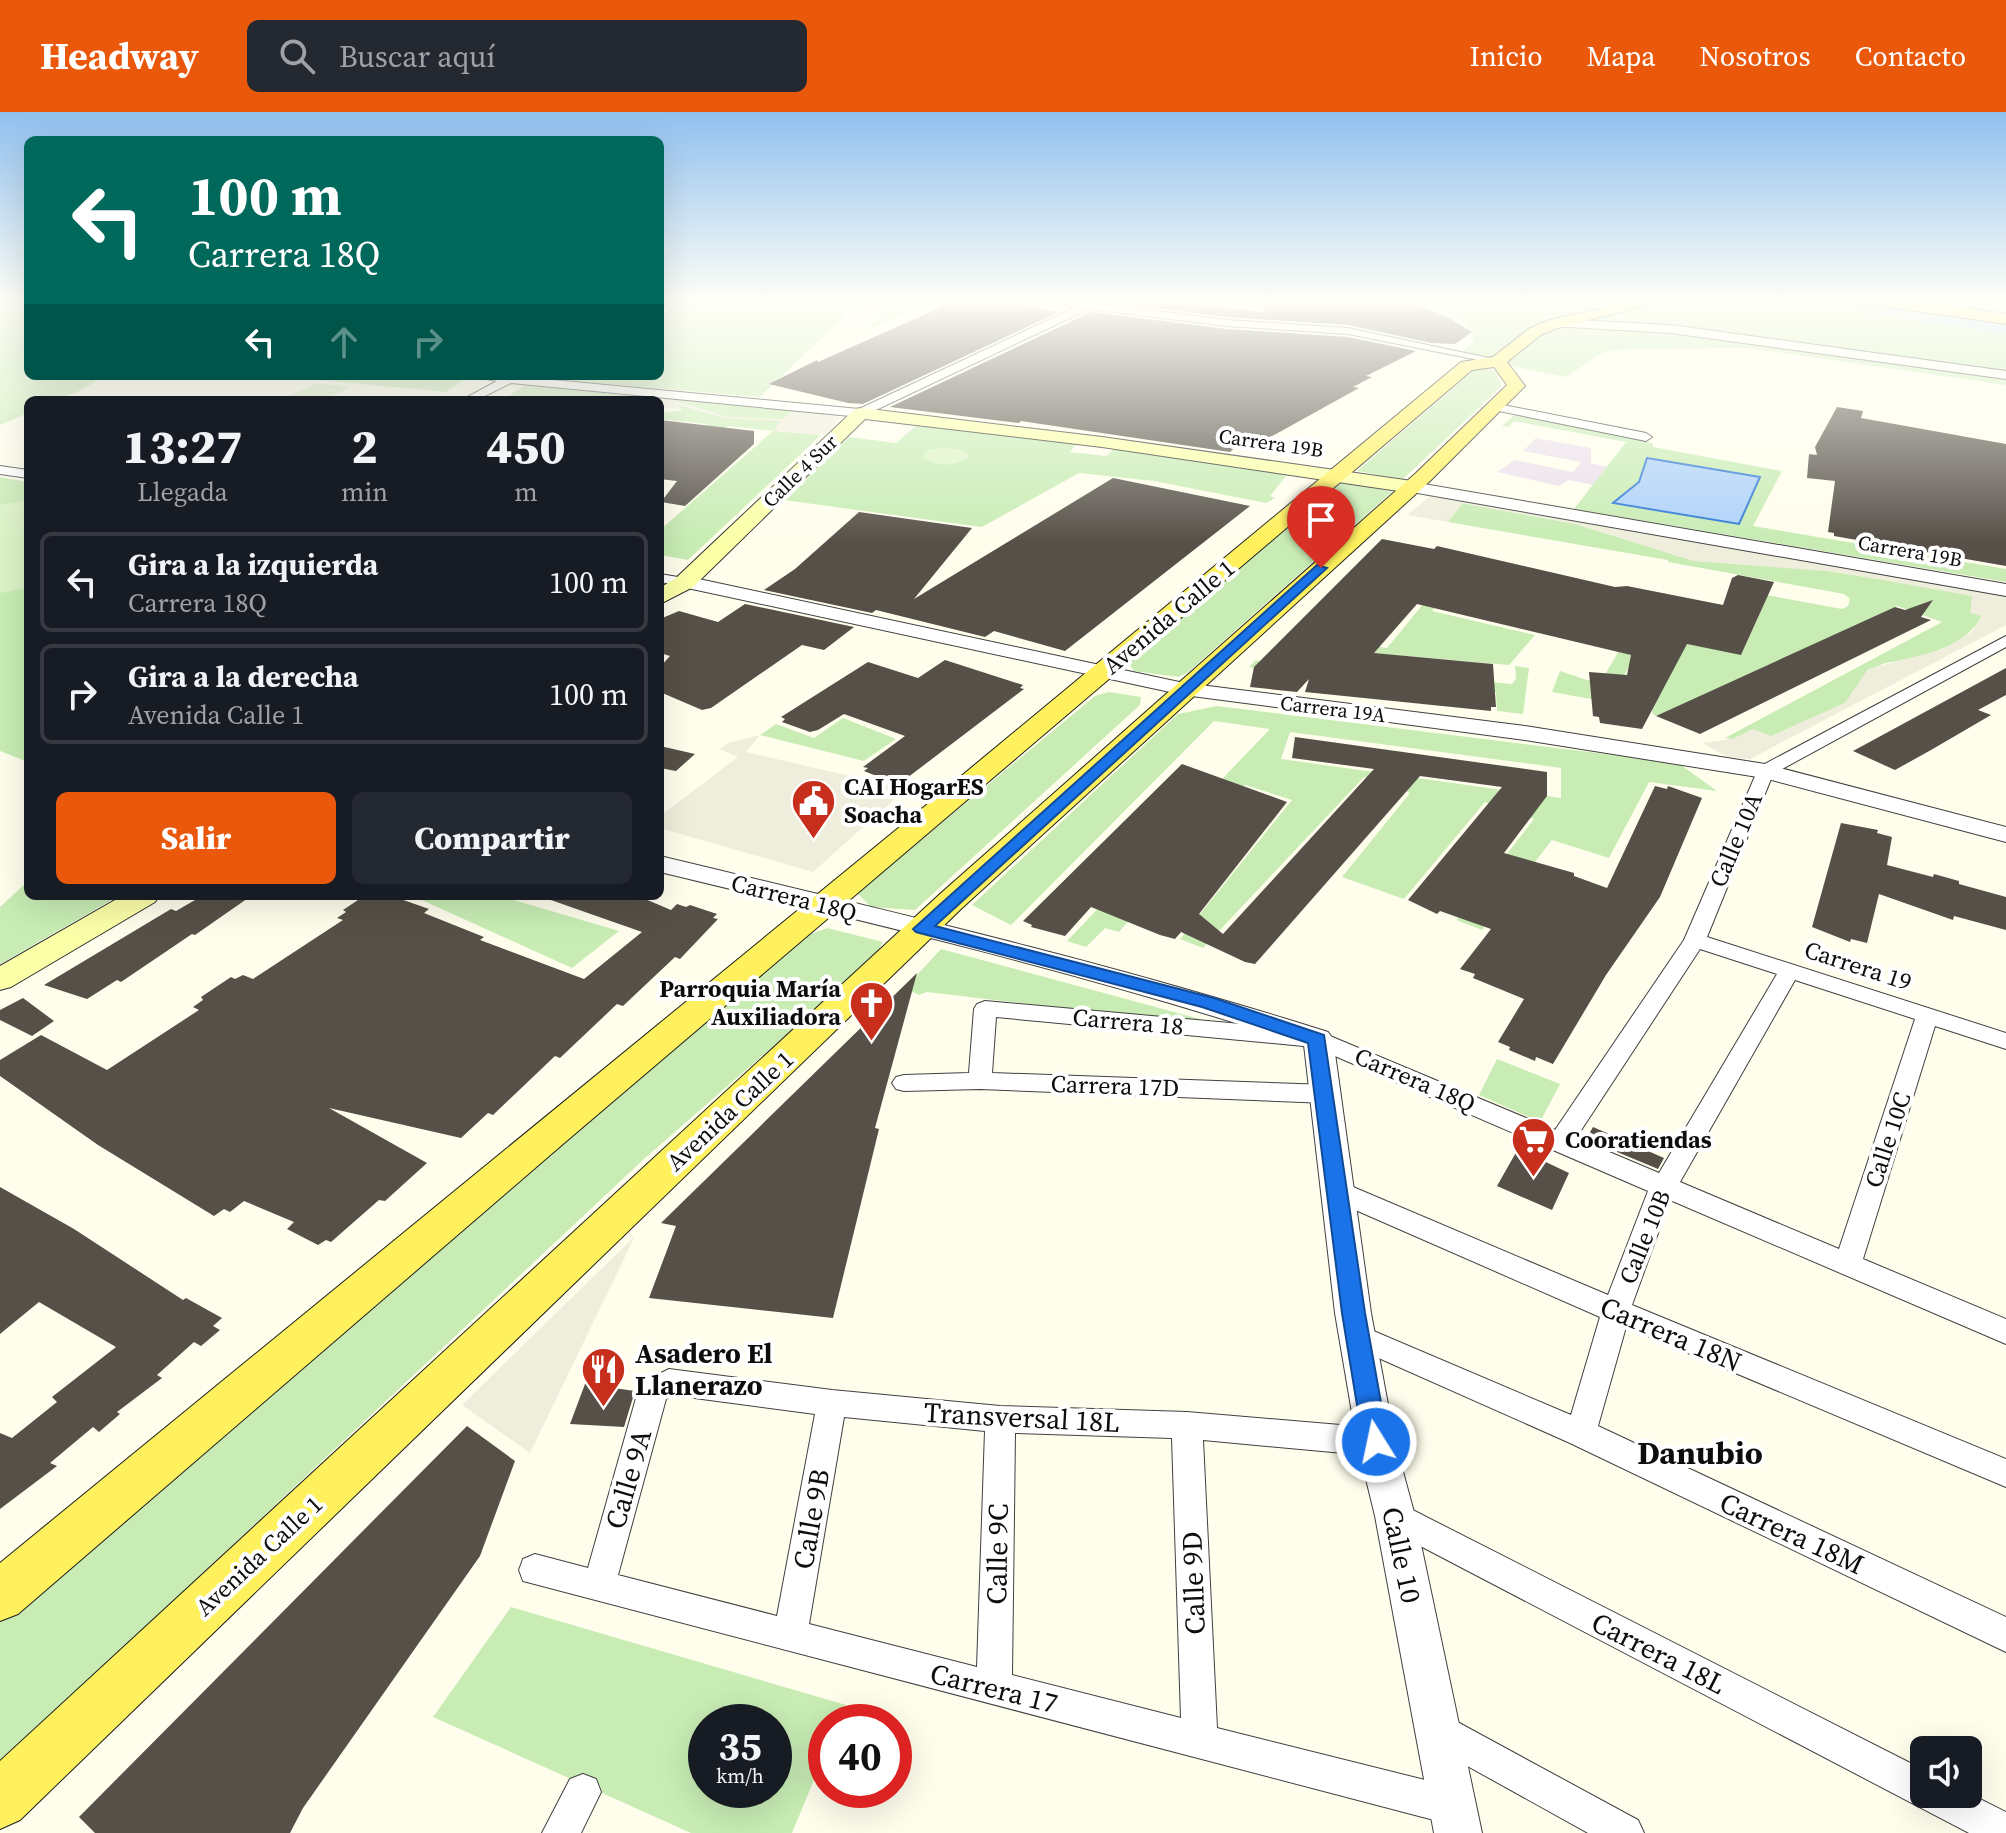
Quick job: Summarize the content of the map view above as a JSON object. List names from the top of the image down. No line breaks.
{"streets":{"main road":["Carrera 19B","Calle 4 Sur","Avenida Calle 1"],"street":["Carrera 19A","Calle 10A","Carrera 18Q","Carrera 19","Carrera 18","Carrera 17D","Calle 10C","Calle 10B","Carrera 18N","Transversal 18L","Calle 9A","Calle 9B","Carrera 18M","Calle 9C","Calle 10","Calle 9D","Carrera 18L","Carrera 17"]},"crossings":[["Carrera 19B","Calle 4 Sur"],["Carrera 19B","Avenida Calle 1"],["Calle 4 Sur","Carrera 19A"],["Avenida Calle 1","Carrera 19A"],["Avenida Calle 1","Carrera 18Q"],["Carrera 19A","Calle 10A"],["Calle 10A","Carrera 18Q"],["Calle 10A","Carrera 19"],["Carrera 18Q","Carrera 18"],["Carrera 18Q","Calle 10C"],["Carrera 18Q","Calle 10B"],["Carrera 18Q","Calle 10"],["Carrera 19","Calle 10C"],["Carrera 19","Calle 10B"],["Carrera 18","Carrera 17D"],["Carrera 18","Calle 10"],["Carrera 17D","Calle 10"],["Calle 10B","Carrera 18N"],["Calle 10B","Carrera 18M"],["Carrera 18N","Calle 10"],["Transversal 18L","Calle 9A"],["Transversal 18L","Calle 9B"],["Transversal 18L","Calle 9C"],["Transversal 18L","Calle 10"],["Transversal 18L","Calle 9D"],["Calle 9A","Carrera 17"],["Calle 9B","Carrera 17"],["Carrera 18M","Calle 10"],["Calle 9C","Carrera 17"],["Calle 10","Carrera 18L"],["Calle 10","Carrera 17"],["Calle 9D","Carrera 17"]],"districts":["Danubio"],"places":{"public building":["CAI HogarES Soacha"],"church":["Parroquia María Auxiliadora"],"supermarket":["Cooratiendas"],"restaurant":["Asadero El Llanerazo"]},"page":{"header":"Headway","search":"Buscar aquí","nav":["Inicio","Mapa","Nosotros","Contacto"],"turn":["100 m","Carrera 18Q"],"eta":["13:27","Llegada","2","min","450","m"],"list":[{"name":"Gira a la izquierda","note":"Carrera 18Q","value":"100 m"},{"name":"Gira a la derecha","note":"Avenida Calle 1","value":"100 m"}],"buttons":["Salir","Compartir"],"speed":"35 km/h","limit":"40"}}
